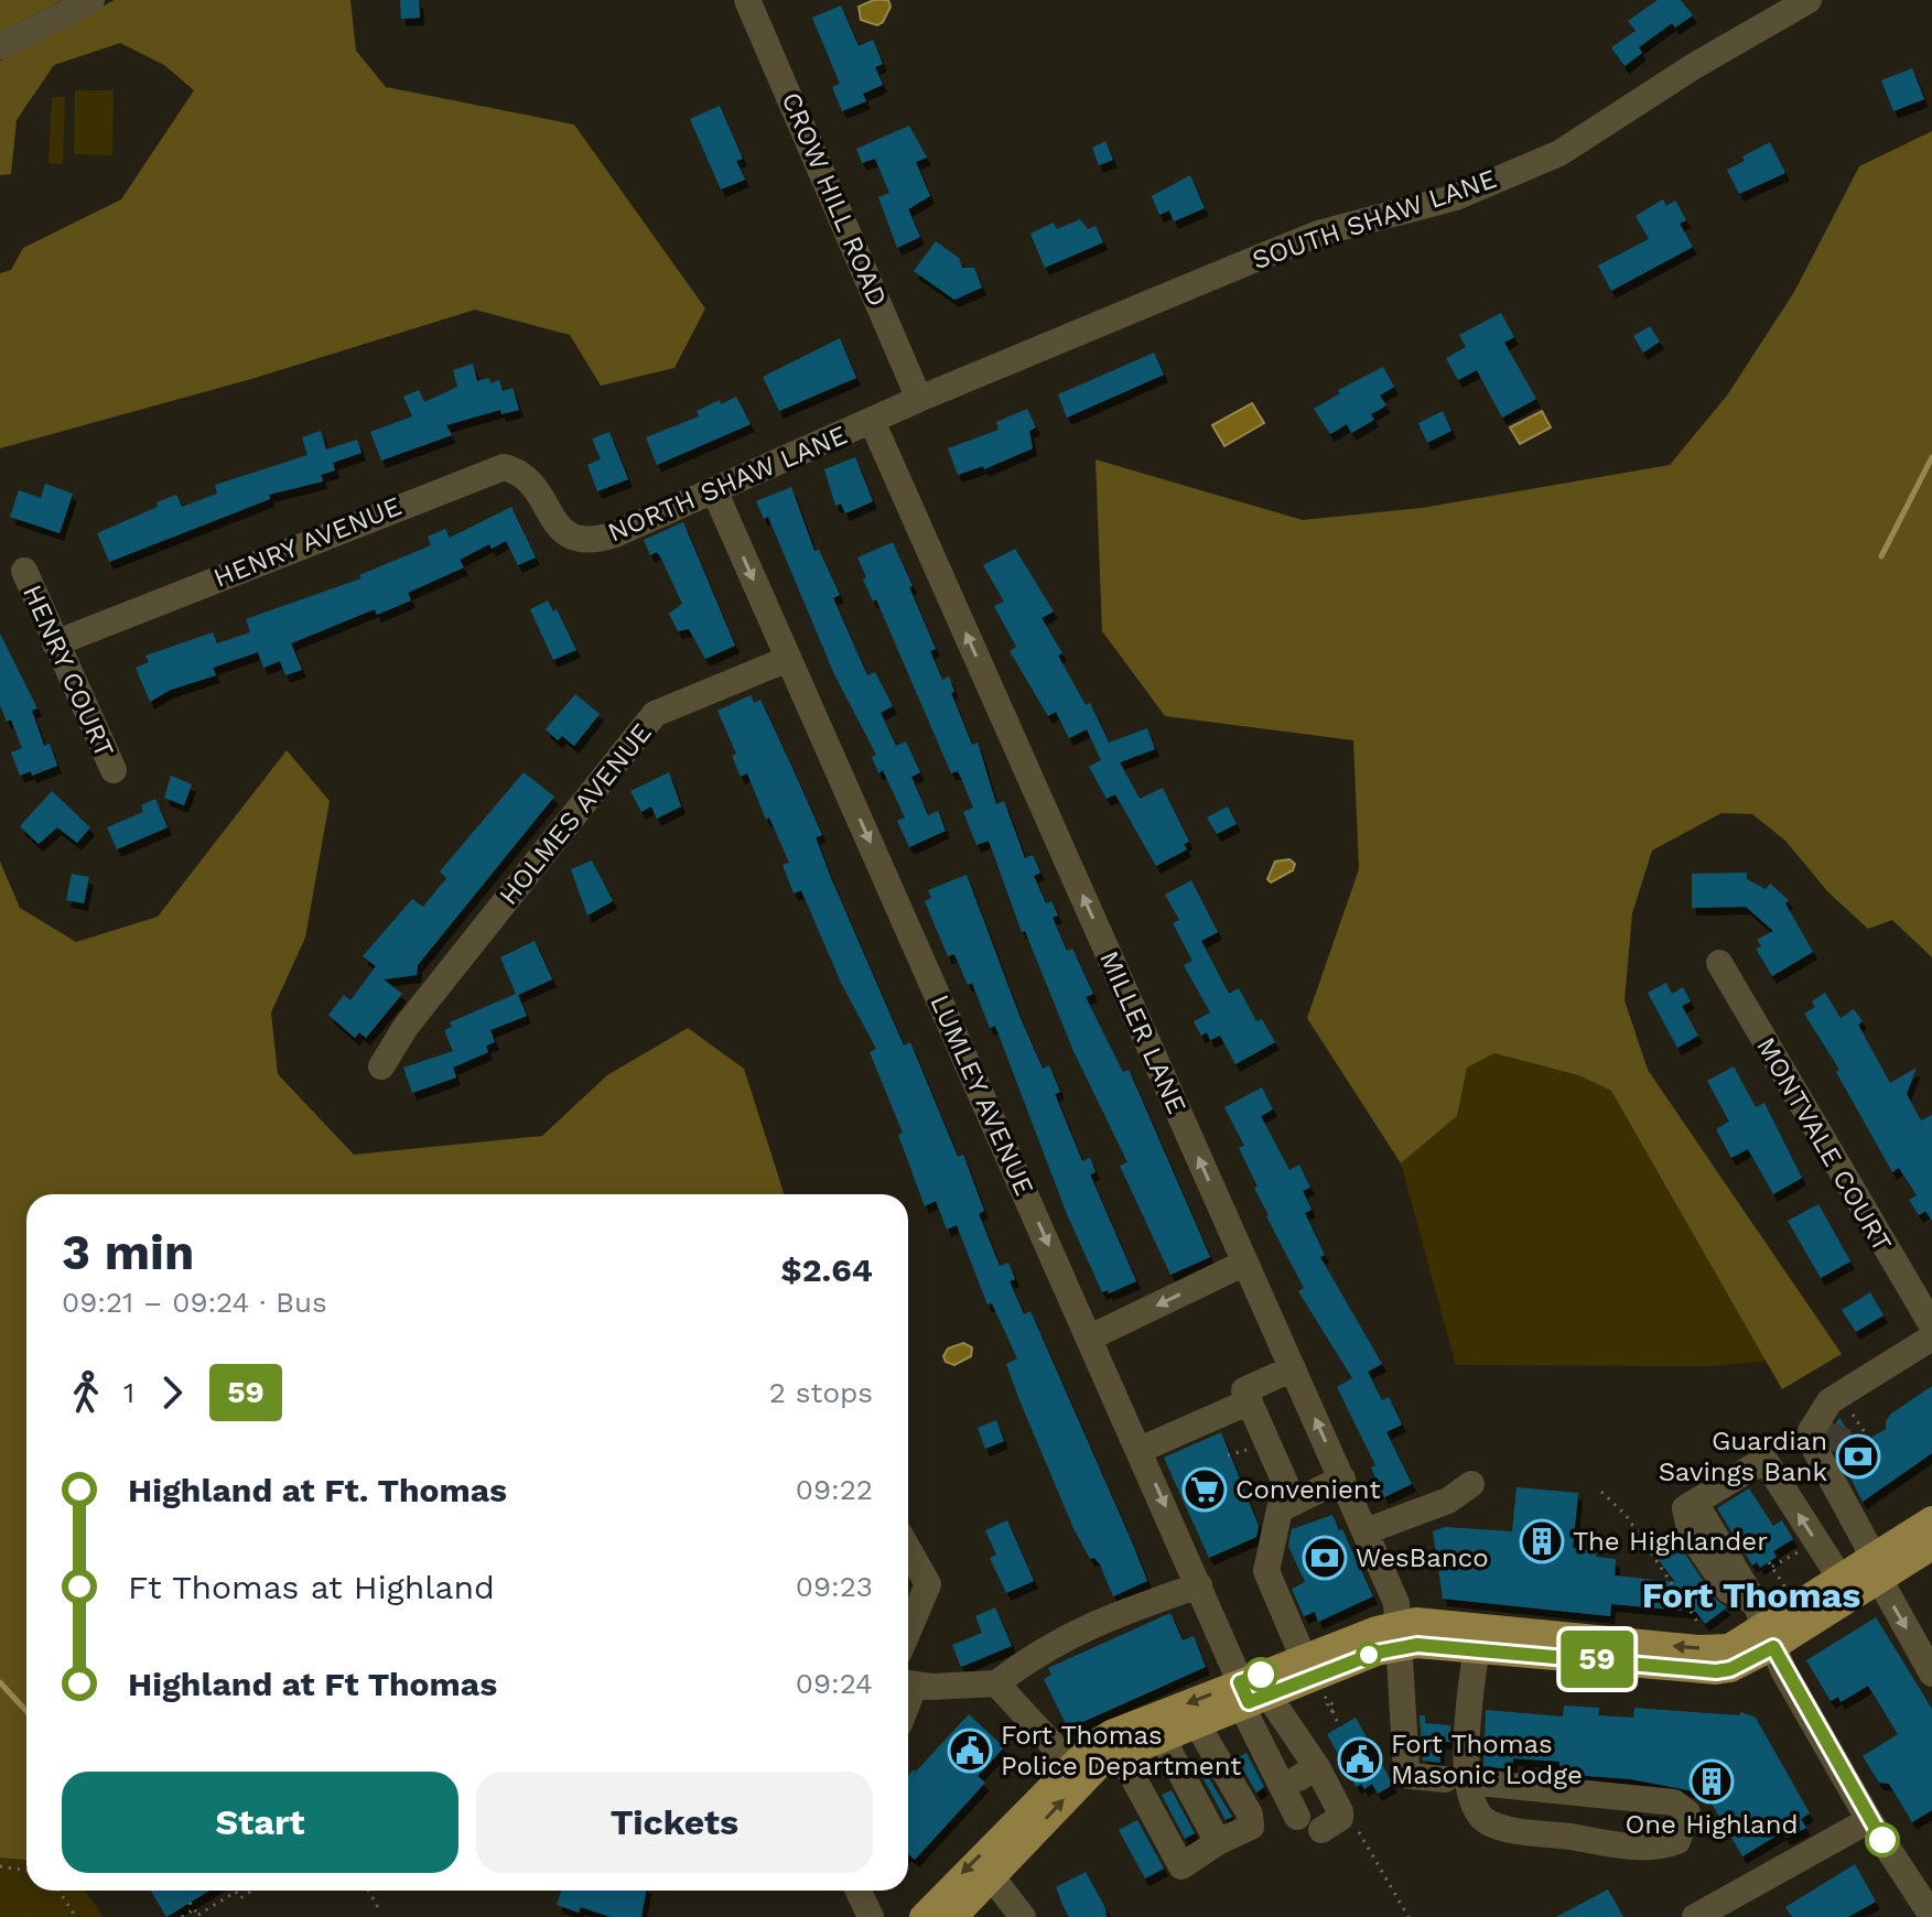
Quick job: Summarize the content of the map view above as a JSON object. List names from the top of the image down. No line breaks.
{"streets":{"street":["CROW HILL ROAD","SOUTH SHAW LANE","NORTH SHAW LANE","HENRY AVENUE","HENRY COURT","HOLMES AVENUE","MILLER LANE","LUMLEY AVENUE","MONTVALE COURT"]},"crossings":[["CROW HILL ROAD","SOUTH SHAW LANE"],["CROW HILL ROAD","NORTH SHAW LANE"],["SOUTH SHAW LANE","NORTH SHAW LANE"],["NORTH SHAW LANE","HENRY AVENUE"],["NORTH SHAW LANE","MILLER LANE"],["NORTH SHAW LANE","LUMLEY AVENUE"],["HENRY AVENUE","HENRY COURT"],["HOLMES AVENUE","LUMLEY AVENUE"]],"one_way":["MILLER LANE","LUMLEY AVENUE"],"districts":["Fort Thomas"],"places":{"bank":["Guardian Savings Bank","WesBanco"],"supermarket":["Convenient"],"building":["The Highlander","One Highland"],"public building":["Fort Thomas Police Department","Fort Thomas Masonic Lodge"]},"lines":["bus line 59"],"page":{"on_map":"59","heading":["3 min","09:21 – 09:24 · Bus","$2.64"],"legs":["1","59","2 stops"],"list":[{"name":"Highland at Ft. Thomas","value":"09:22"},{"name":"Ft Thomas at Highland","value":"09:23"},{"name":"Highland at Ft Thomas","value":"09:24"}],"buttons":["Start","Tickets"]}}
